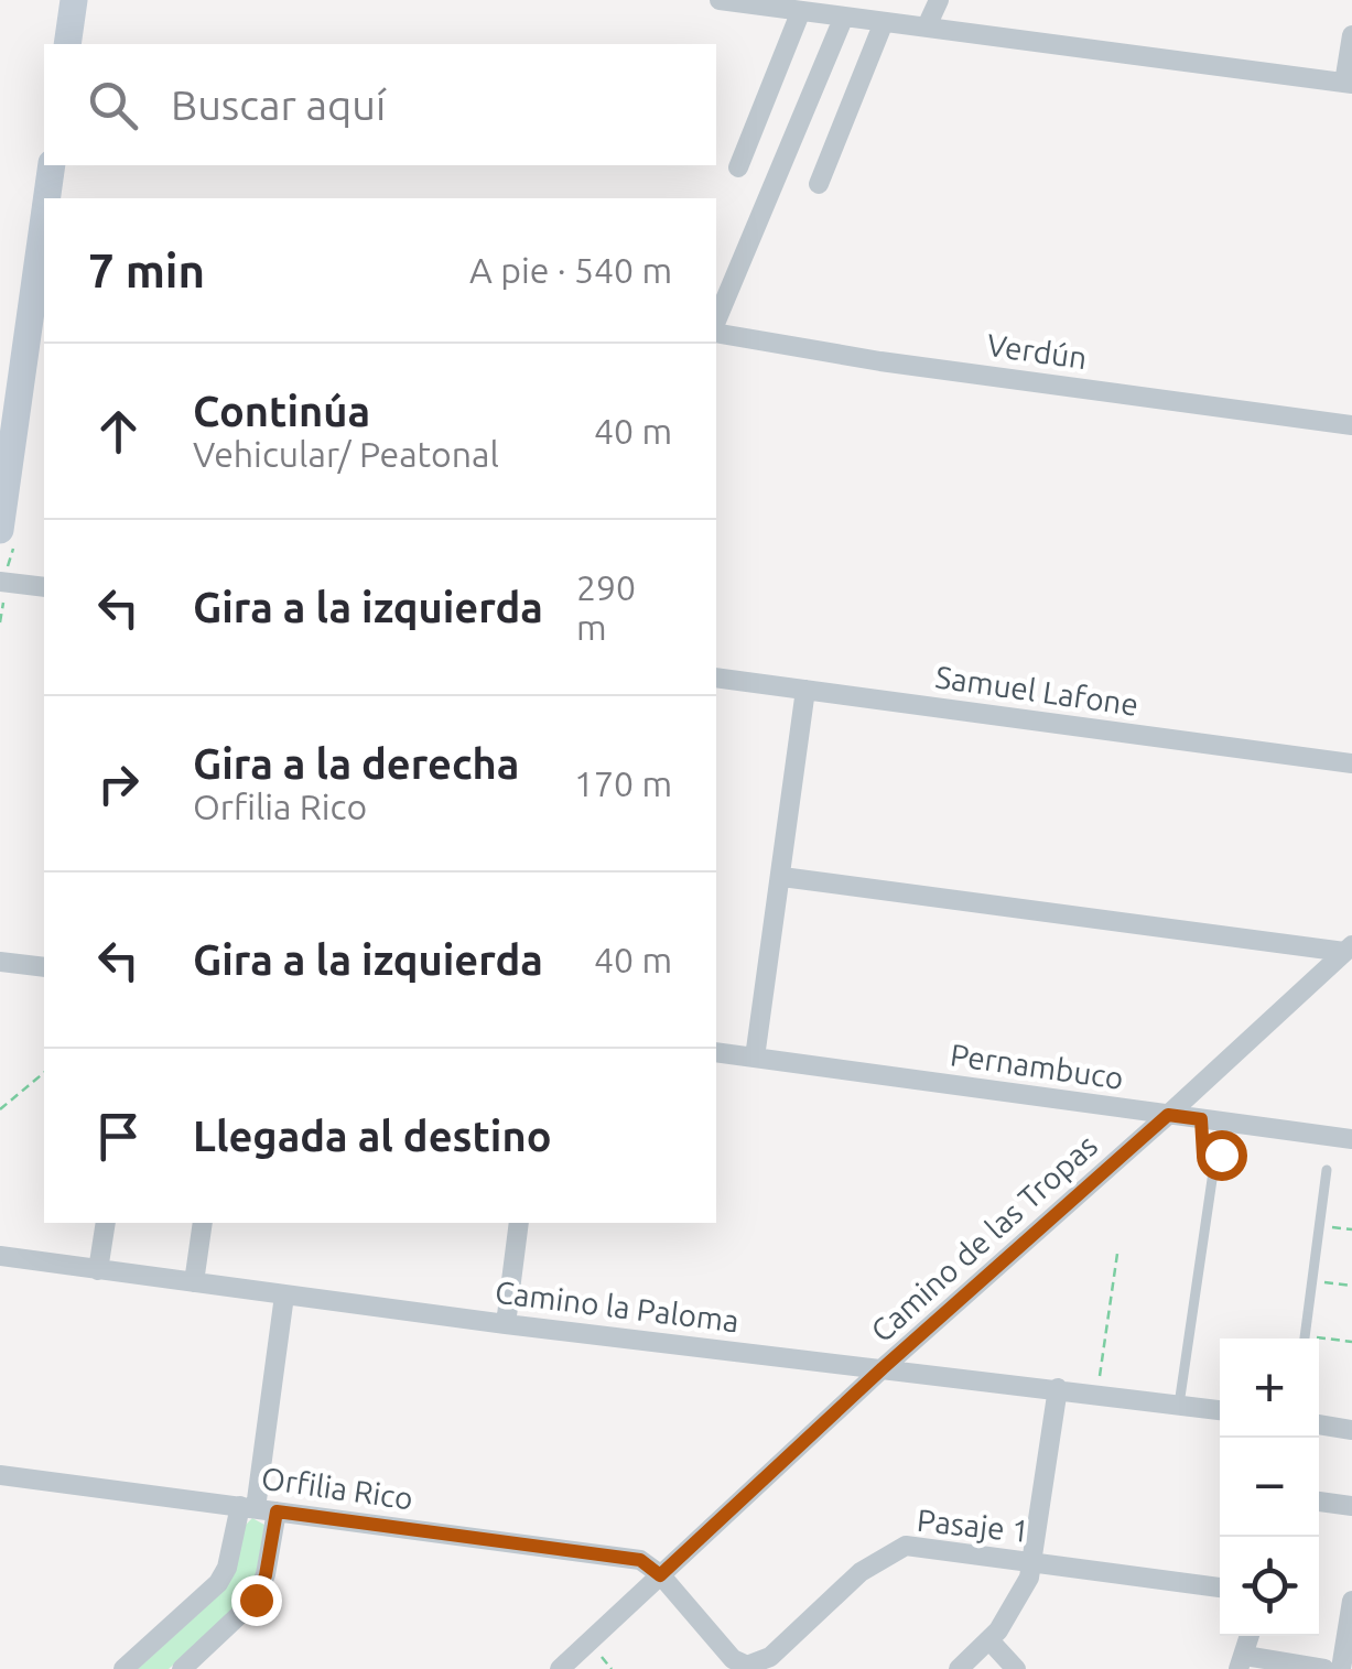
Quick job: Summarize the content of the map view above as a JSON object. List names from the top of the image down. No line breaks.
{"streets":{"street":["Verdún","Samuel Lafone","Pernambuco","Camino de las Tropas","Camino la Paloma","Orfilia Rico","Pasaje 1"]},"crossings":[["Pernambuco","Camino de las Tropas"],["Camino de las Tropas","Camino la Paloma"],["Camino de las Tropas","Orfilia Rico"],["Camino de las Tropas","Pasaje 1"],["Orfilia Rico","Pasaje 1"]],"page":{"search":"Buscar aquí","heading":["7 min","A pie · 540 m"],"list":[["Continúa","Vehicular/ Peatonal","40 m"],["Gira a la izquierda","290 m"],["Gira a la derecha","Orfilia Rico","170 m"],["Gira a la izquierda","40 m"],"Llegada al destino"],"map_buttons":["+","−"]}}
